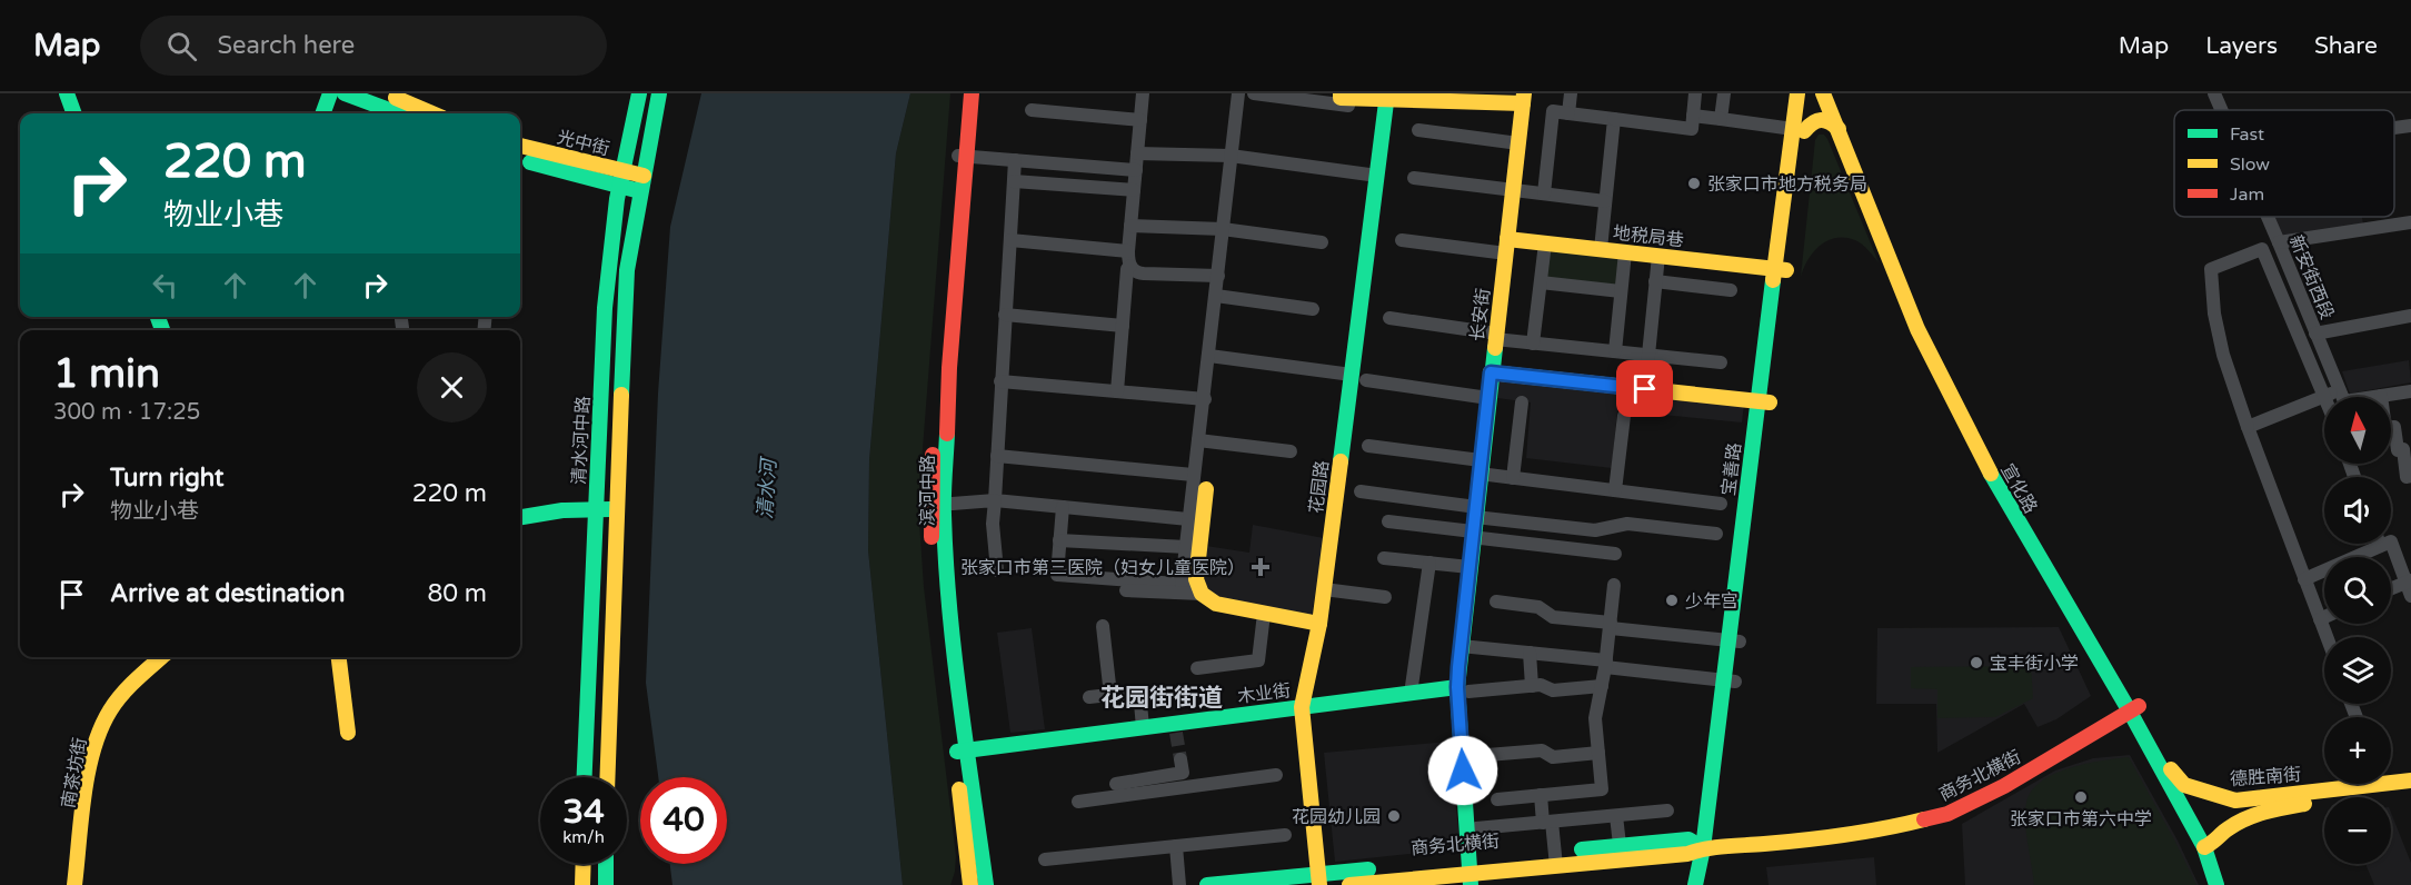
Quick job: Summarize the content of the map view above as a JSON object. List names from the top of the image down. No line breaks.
{"streets":{"main road":["光中街","地税局巷","长安街","清水河中路","宝善路","花园路","宣化路","滨河中路","木业街","南茶坊街","商务北横街","德胜南街"],"street":["新安街西段"]},"crossings":[["光中街","清水河中路"],["地税局巷","长安街"],["地税局巷","宝善路"],["长安街","木业街"],["长安街","商务北横街"],["宝善路","商务北横街"],["花园路","木业街"],["花园路","商务北横街"],["宣化路","商务北横街"],["宣化路","德胜南街"],["滨河中路","木业街"]],"districts":["花园街街道"],"water":["清水河"],"places":{"other":["张家口市地方税务局","少年宫","宝丰街小学","张家口市第六中学","花园幼儿园"],"health":["张家口市第三医院（妇女儿童医院）"]},"legend":["Fast","Slow","Jam"],"north":"top","page":{"header":"Map","search":"Search here","nav":["Map","Layers","Share"],"turn":["220 m","物业小巷"],"heading":["1 min","300 m · 17:25"],"map_buttons":["+","−"],"list":[{"name":"Turn right","note":"物业小巷","value":"220 m"},{"name":"Arrive at destination","value":"80 m"}],"speed":"34 km/h","limit":"40"}}
